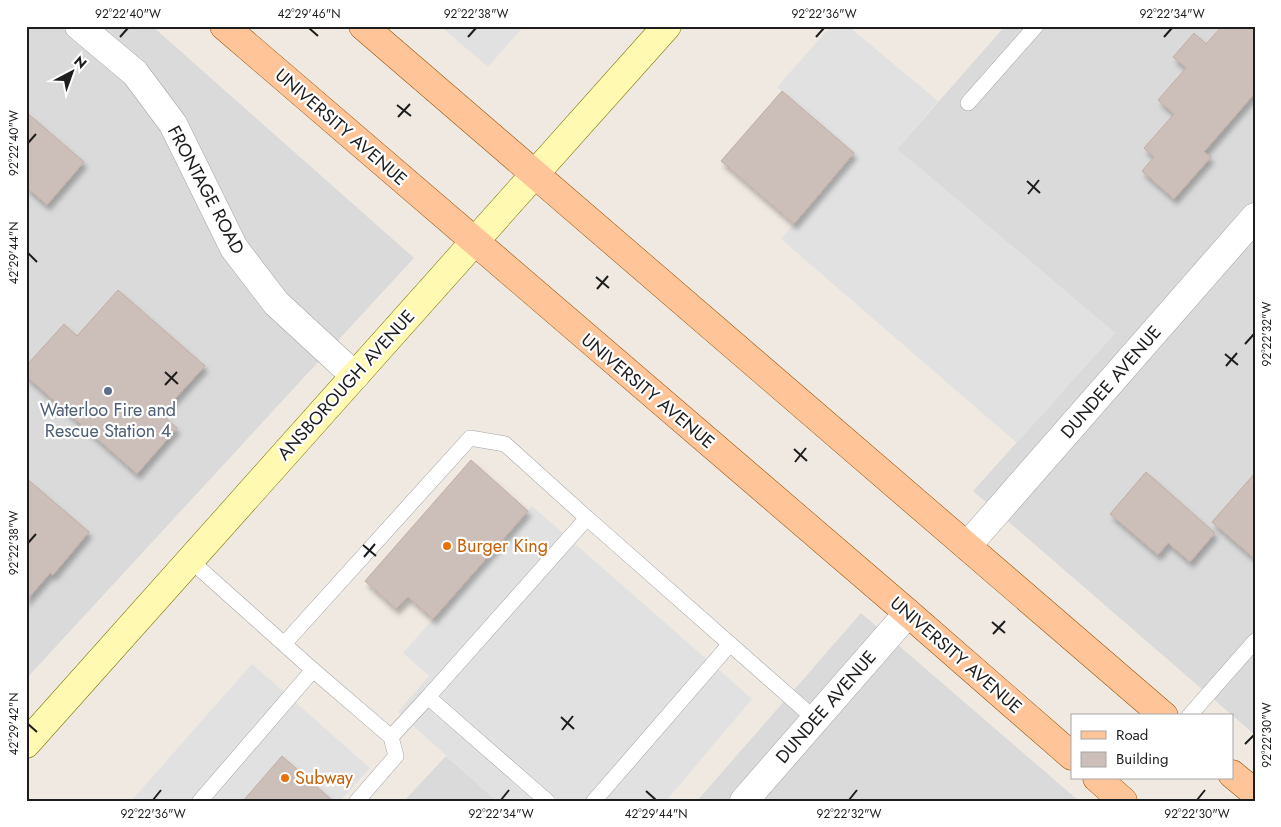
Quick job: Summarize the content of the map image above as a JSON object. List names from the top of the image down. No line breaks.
{"streets":{"main road":["UNIVERSITY AVENUE","ANSBOROUGH AVENUE"],"street":["FRONTAGE ROAD","DUNDEE AVENUE"]},"crossings":[["UNIVERSITY AVENUE","DUNDEE AVENUE"],["UNIVERSITY AVENUE","ANSBOROUGH AVENUE"],["FRONTAGE ROAD","ANSBOROUGH AVENUE"]],"places":["Waterloo Fire and Rescue Station 4","Burger King","Subway"],"legend":["Road","Building"],"north":"top right","coordinates":["92°22'40\"W","42°29'46\"N","92°22'38\"W","92°22'36\"W","92°22'34\"W","42°29'44\"N","92°22'32\"W","42°29'42\"N","92°22'30\"W"]}
